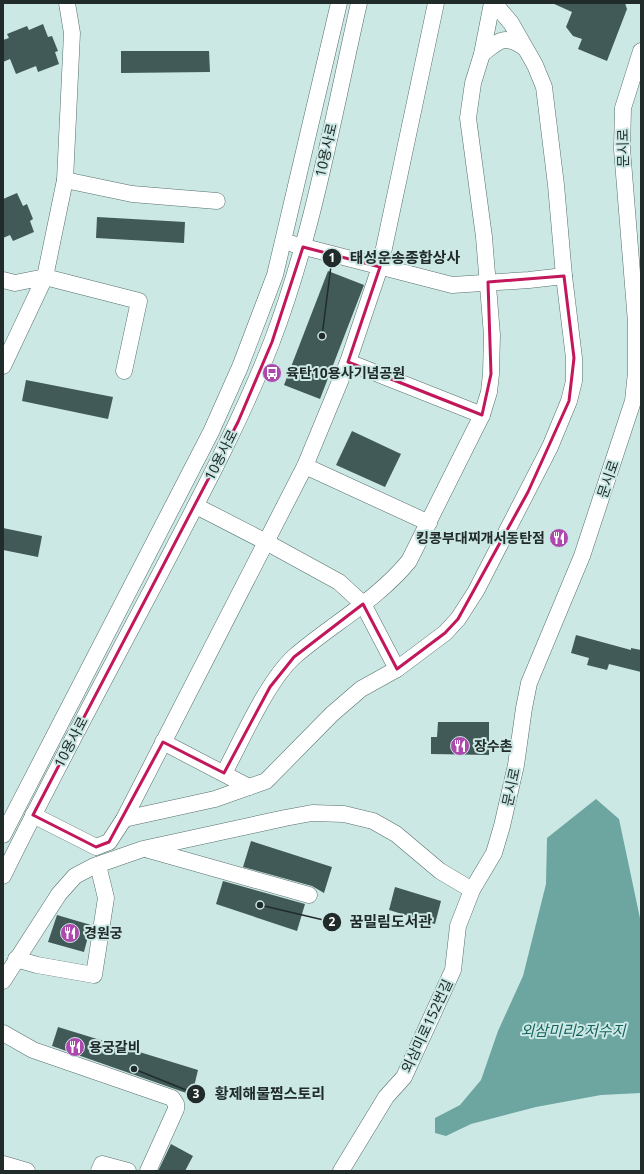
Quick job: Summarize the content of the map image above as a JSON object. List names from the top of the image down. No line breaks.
{"streets":{"street":["문시로","10용사로","외삼미로152번길"]},"crossings":[["문시로","외삼미로152번길"]],"water":["외삼미리2저수지"],"places":{"other":["태성운송종합상사","꿈밀림도서관","황제해물찜스토리"],"bus stop":["육탄10용사기념공원"],"restaurant":["킹콩부대찌개서동탄점","장수촌","경원궁","용궁갈비"]}}
